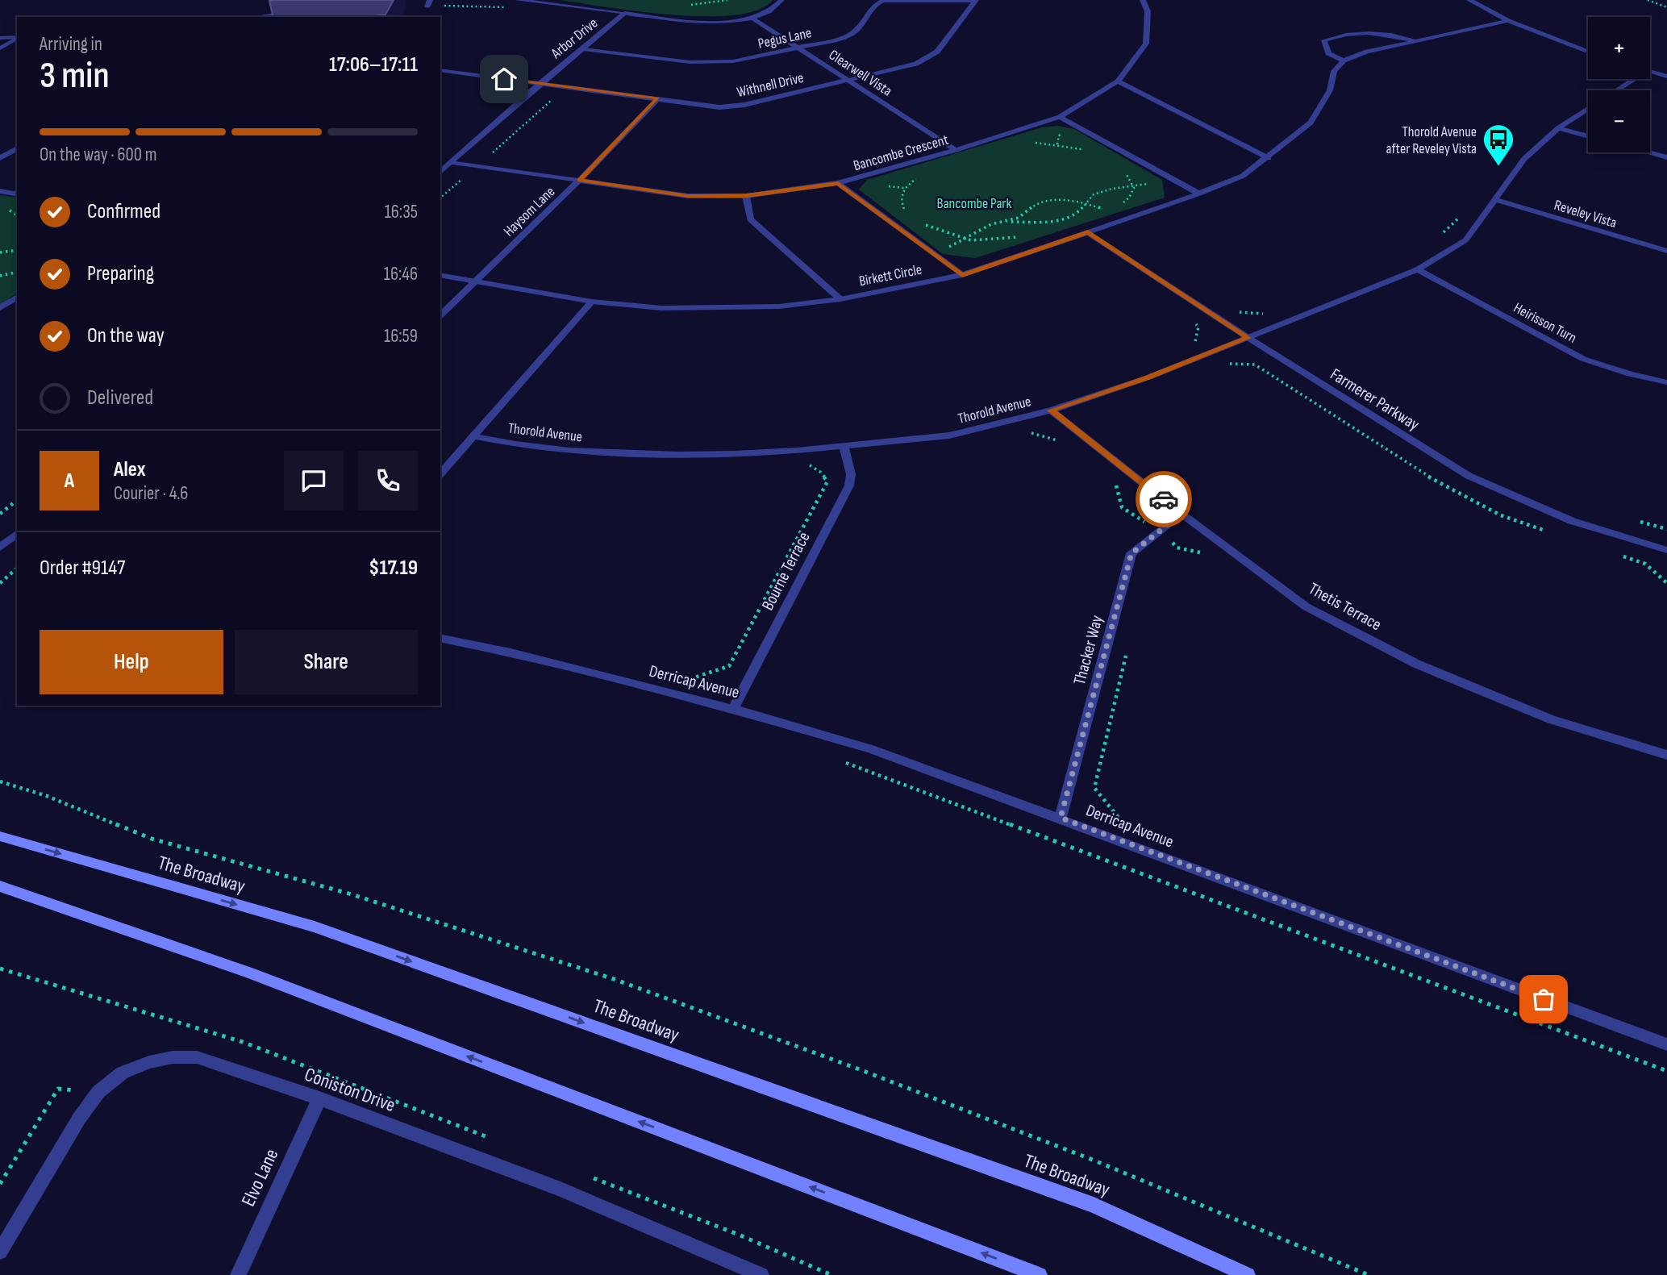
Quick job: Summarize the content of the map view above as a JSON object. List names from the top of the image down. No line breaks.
{"streets":{"main road":["The Broadway"],"street":["Arbor Drive","Pegus Lane","Clearwell Vista","Withnell Drive","Bancombe Crescent","Haysom Lane","Reveley Vista","Birkett Circle","Heirisson Turn","Farmerer Parkway","Thorold Avenue","Bourne Terrace","Thetis Terrace","Thacker Way","Derricap Avenue","Coniston Drive","Elvo Lane"]},"crossings":[["Arbor Drive","Pegus Lane"],["Arbor Drive","Withnell Drive"],["Arbor Drive","Bancombe Crescent"],["Pegus Lane","Clearwell Vista"],["Pegus Lane","Withnell Drive"],["Clearwell Vista","Withnell Drive"],["Clearwell Vista","Bancombe Crescent"],["Withnell Drive","Haysom Lane"],["Bancombe Crescent","Haysom Lane"],["Haysom Lane","Birkett Circle"],["Reveley Vista","Thorold Avenue"],["Birkett Circle","Farmerer Parkway"],["Heirisson Turn","Thorold Avenue"],["Farmerer Parkway","Thorold Avenue"],["Thorold Avenue","Bourne Terrace"],["Thorold Avenue","Thetis Terrace"],["Bourne Terrace","Derricap Avenue"],["Thetis Terrace","Thacker Way"],["Thacker Way","Derricap Avenue"],["Coniston Drive","Elvo Lane"]],"parks":["Bancombe Park"],"places":{"bus stop":["Thorold Avenue after Reveley Vista"]},"page":{"map_buttons":["+","−"],"heading":["3 min","Arriving in","17:06–17:11"],"panel":["Alex","Courier · 4.6","Order #9147","$17.19"],"bar":"On the way · 600 m","list":[["Confirmed","16:35"],["Preparing","16:46"],["On the way","16:59"],"Delivered"],"round":"A","buttons":["Help","Share"]}}
